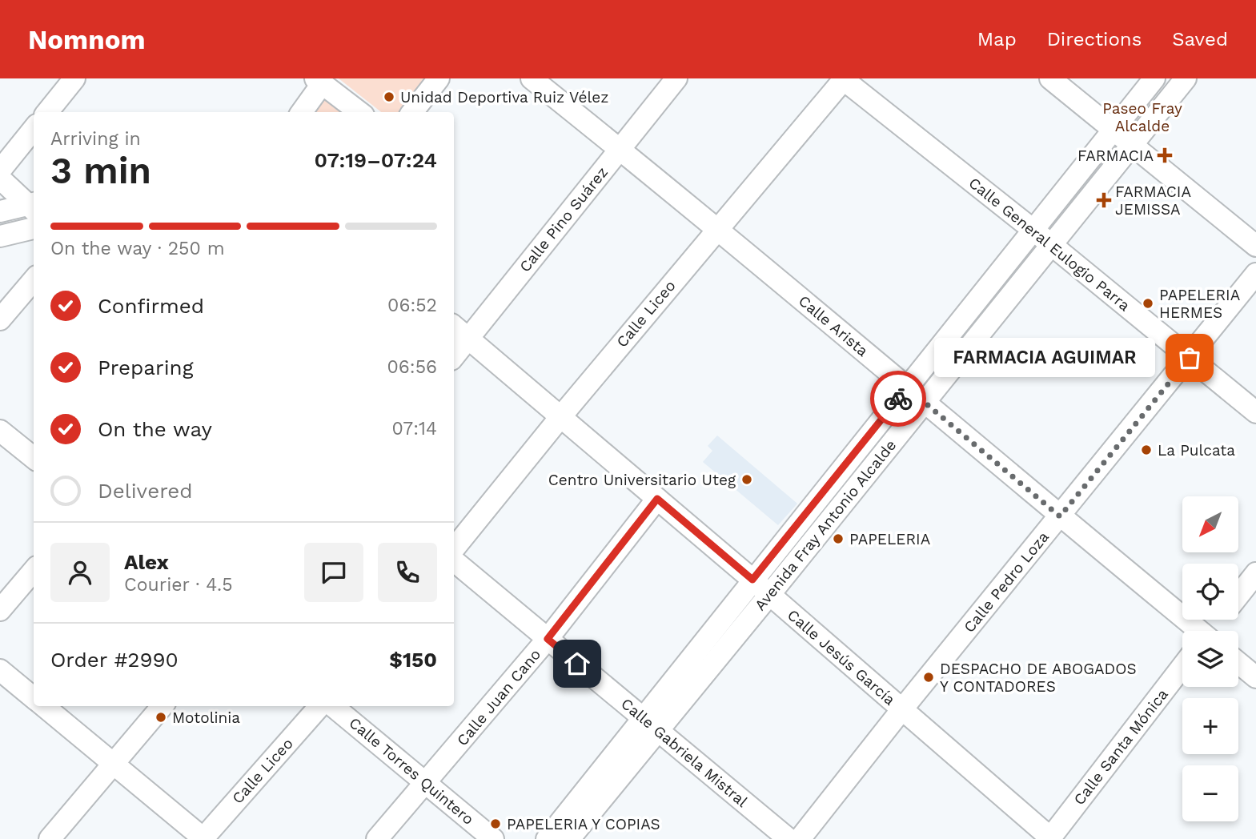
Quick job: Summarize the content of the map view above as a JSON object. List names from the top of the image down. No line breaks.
{"streets":{"street":["Calle Pino Suárez","Calle General Eulogio Parra","Calle Liceo","Calle Arista","Avenida Fray Antonio Alcalde","Calle Pedro Loza","Calle Jesús García","Calle Juan Cano","Calle Santa Mónica","Calle Gabriela Mistral","Calle Torres Quintero"]},"crossings":[["Calle Pino Suárez","Calle Arista"],["Calle Pino Suárez","Calle Jesús García"],["Calle General Eulogio Parra","Calle Liceo"],["Calle General Eulogio Parra","Avenida Fray Antonio Alcalde"],["Calle General Eulogio Parra","Calle Pedro Loza"],["Calle Liceo","Calle Arista"],["Calle Liceo","Calle Jesús García"],["Calle Arista","Avenida Fray Antonio Alcalde"],["Calle Arista","Calle Pedro Loza"],["Avenida Fray Antonio Alcalde","Calle Jesús García"],["Avenida Fray Antonio Alcalde","Calle Gabriela Mistral"],["Calle Pedro Loza","Calle Jesús García"],["Calle Jesús García","Calle Juan Cano"],["Calle Jesús García","Calle Santa Mónica"],["Calle Juan Cano","Calle Gabriela Mistral"],["Calle Juan Cano","Calle Torres Quintero"]],"parks":["Paseo Fray Alcalde"],"places":{"other":["Unidad Deportiva Ruiz Vélez","PAPELERIA HERMES","FARMACIA AGUIMAR","La Pulcata","Centro Universitario Uteg","PAPELERIA","DESPACHO DE ABOGADOS Y CONTADORES","Motolinia","PAPELERIA Y COPIAS"],"health":["FARMACIA","FARMACIA JEMISSA"]},"north":"bottom left","page":{"header":"Nomnom","nav":["Map","Directions","Saved"],"heading":["3 min","Arriving in","07:19–07:24"],"panel":["Alex","Courier · 4.5","Order #2990","$150"],"bar":"On the way · 250 m","list":[["Confirmed","06:52"],["Preparing","06:56"],["On the way","07:14"],"Delivered"],"bubble":"FARMACIA AGUIMAR","map_buttons":["+","−"]}}
